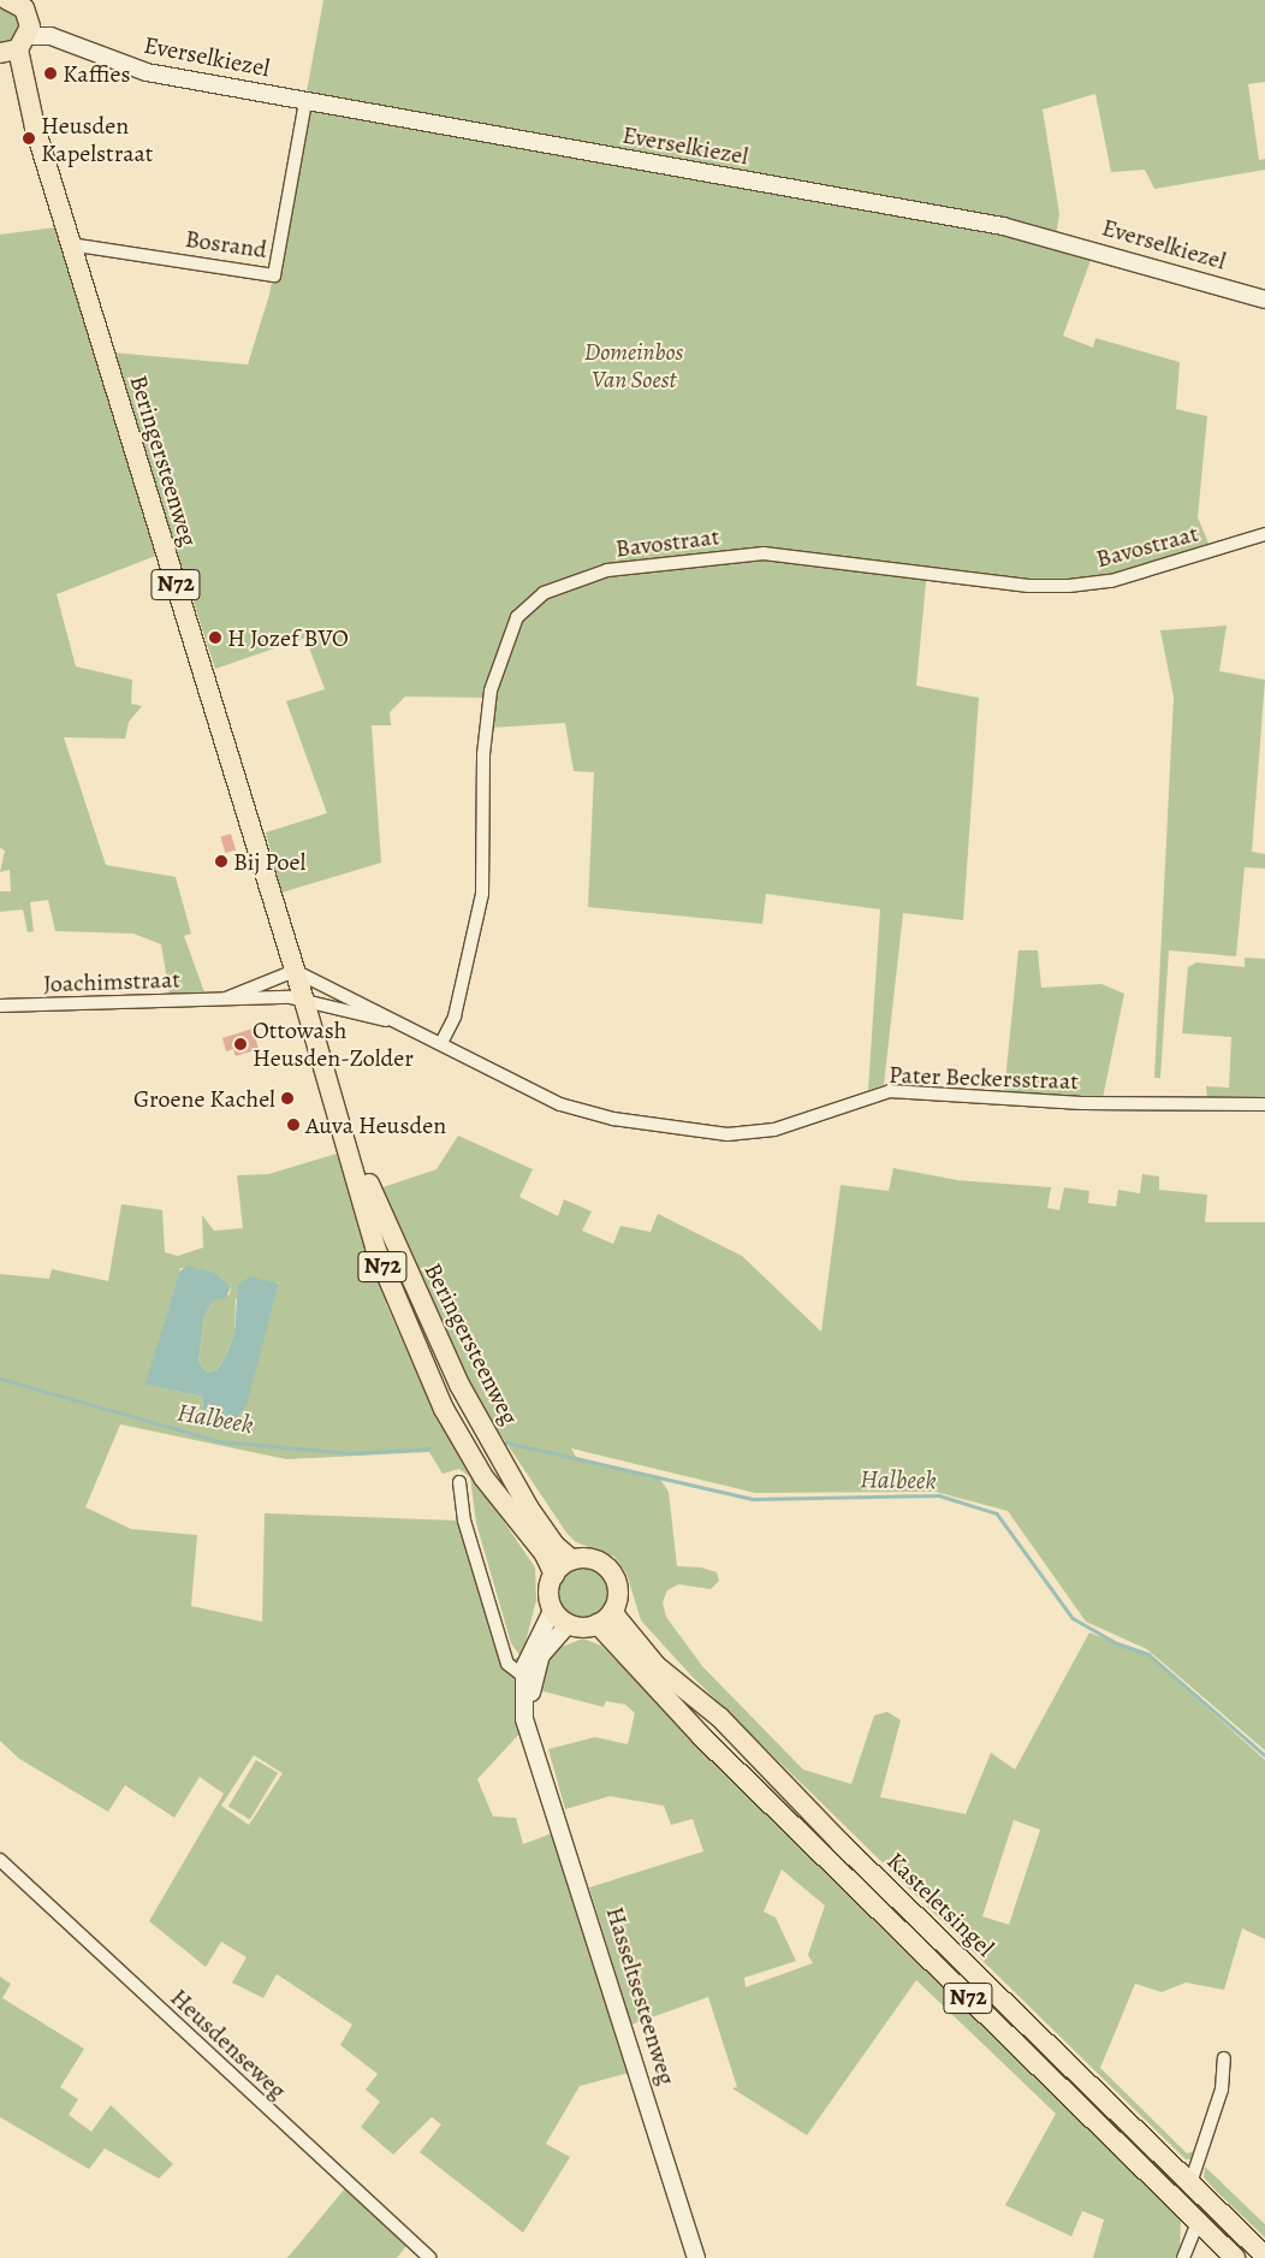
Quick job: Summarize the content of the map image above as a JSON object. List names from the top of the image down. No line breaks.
{"streets":{"main road":["Beringersteenweg","N72","Kasteletsingel","Hasseltsesteenweg"],"street":["Everselkiezel","Bosrand","Bavostraat","Joachimstraat","Pater Beckersstraat","Heusdenseweg"]},"crossings":[["Everselkiezel","Bosrand"],["Everselkiezel","Beringersteenweg"],["Bosrand","Beringersteenweg"],["Beringersteenweg","N72"],["Beringersteenweg","Joachimstraat"],["Beringersteenweg","Pater Beckersstraat"],["Bavostraat","Pater Beckersstraat"],["N72","Kasteletsingel"],["N72","Hasseltsesteenweg"],["Joachimstraat","Pater Beckersstraat"],["Kasteletsingel","Hasseltsesteenweg"]],"water":["Halbeek"],"parks":["Domeinbos Van Soest"],"places":["Kaffies","Heusden Kapelstraat","H Jozef BVO","Bij Poel","Ottowash Heusden-Zolder","Groene Kachel","Auva Heusden"]}
